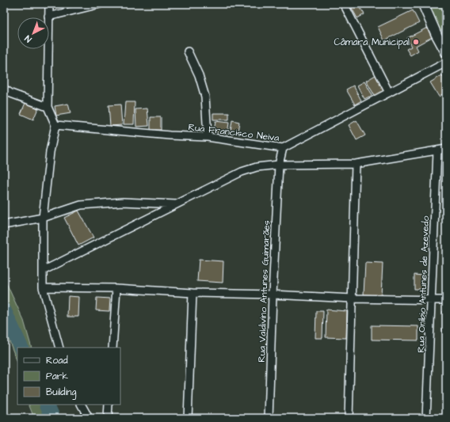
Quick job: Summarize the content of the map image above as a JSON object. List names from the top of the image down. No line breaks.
{"streets":{"street":["Rua Francisco Neiva","Rua Oníbio Antunes de Azevedo","Rua Valdivino Antunes Guimarães"]},"crossings":[["Rua Francisco Neiva","Rua Valdivino Antunes Guimarães"]],"places":["Câmara Municipal"],"legend":["Road","Park","Building"],"north":"bottom left"}
